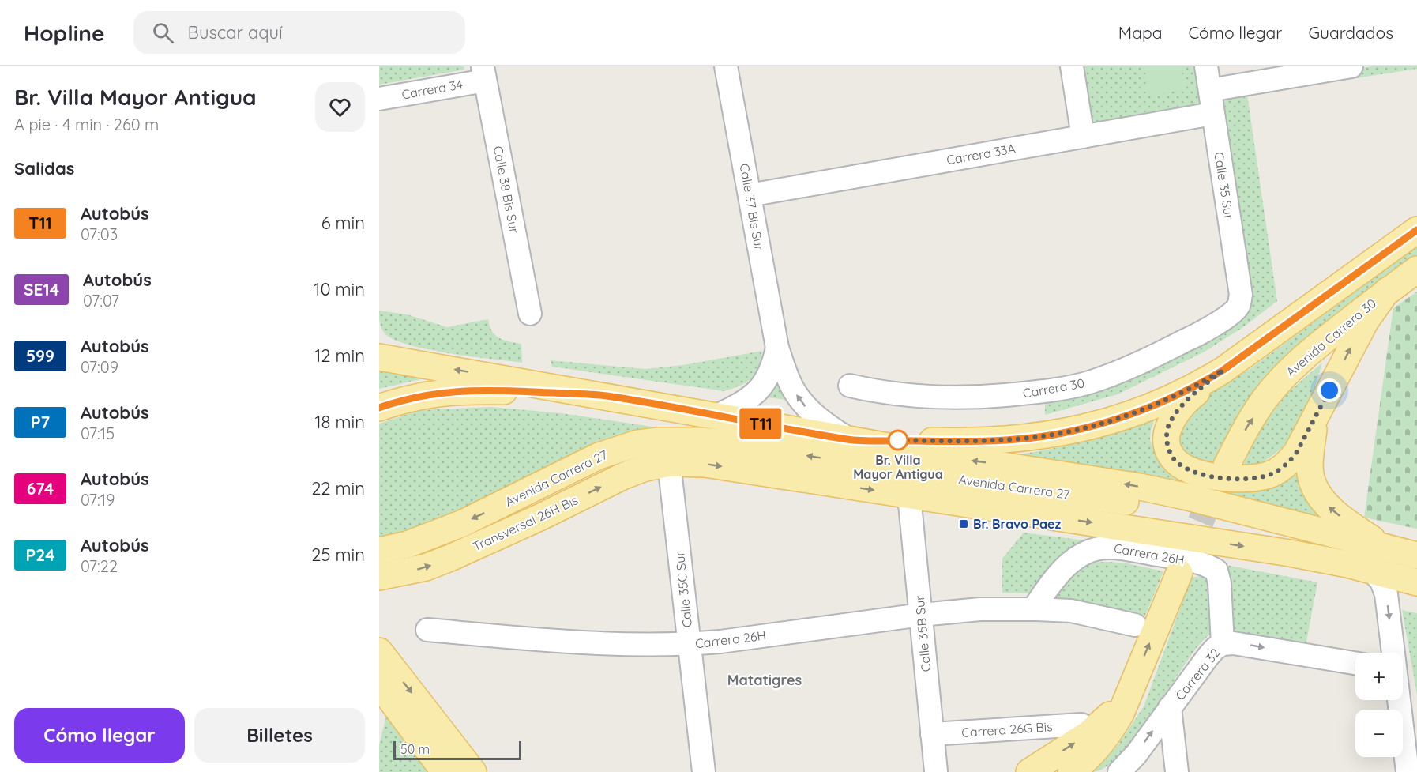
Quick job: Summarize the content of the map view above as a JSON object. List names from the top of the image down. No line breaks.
{"streets":{"main road":["Avenida Carrera 30","Avenida Carrera 27","Transversal 26H Bis"],"street":["Carrera 34","Carrera 33A","Calle 35 Sur","Calle 38 Bis Sur","Calle 37 Bis Sur","Carrera 30","Carrera 26H","Calle 35C Sur","Calle 35B Sur","Carrera 32","Carrera 26G Bis"]},"crossings":[["Carrera 34","Calle 38 Bis Sur"],["Carrera 33A","Calle 35 Sur"],["Carrera 33A","Calle 37 Bis Sur"],["Calle 35 Sur","Carrera 30"],["Calle 37 Bis Sur","Avenida Carrera 27"],["Avenida Carrera 27","Transversal 26H Bis"],["Avenida Carrera 27","Calle 35C Sur"],["Avenida Carrera 27","Calle 35B Sur"],["Transversal 26H Bis","Calle 35C Sur"],["Carrera 26H","Calle 35C Sur"],["Carrera 26H","Calle 35B Sur"],["Carrera 26H","Carrera 32"],["Calle 35B Sur","Carrera 26G Bis"]],"one_way":["Carrera 32"],"districts":["Matatigres"],"places":{"other":["Br. Villa Mayor Antigua"],"transit":["Br. Bravo Paez"]},"lines":["bus line T11"],"scale_bar":"50 m","page":{"header":"Hopline","search":"Buscar aquí","nav":["Mapa","Cómo llegar","Guardados"],"heading":[["Br. Villa Mayor Antigua","A pie · 4 min · 260 m"],"Salidas"],"on_map":"T11","list":[{"mark":"T11","name":"Autobús","note":"07:03","value":"6 min"},{"mark":"SE14","name":"Autobús","note":"07:07","value":"10 min"},{"mark":"599","name":"Autobús","note":"07:09","value":"12 min"},{"mark":"P7","name":"Autobús","note":"07:15","value":"18 min"},{"mark":"674","name":"Autobús","note":"07:19","value":"22 min"},{"mark":"P24","name":"Autobús","note":"07:22","value":"25 min"}],"map_buttons":["+","−"],"buttons":["Cómo llegar","Billetes"],"scale":"50 m"}}
